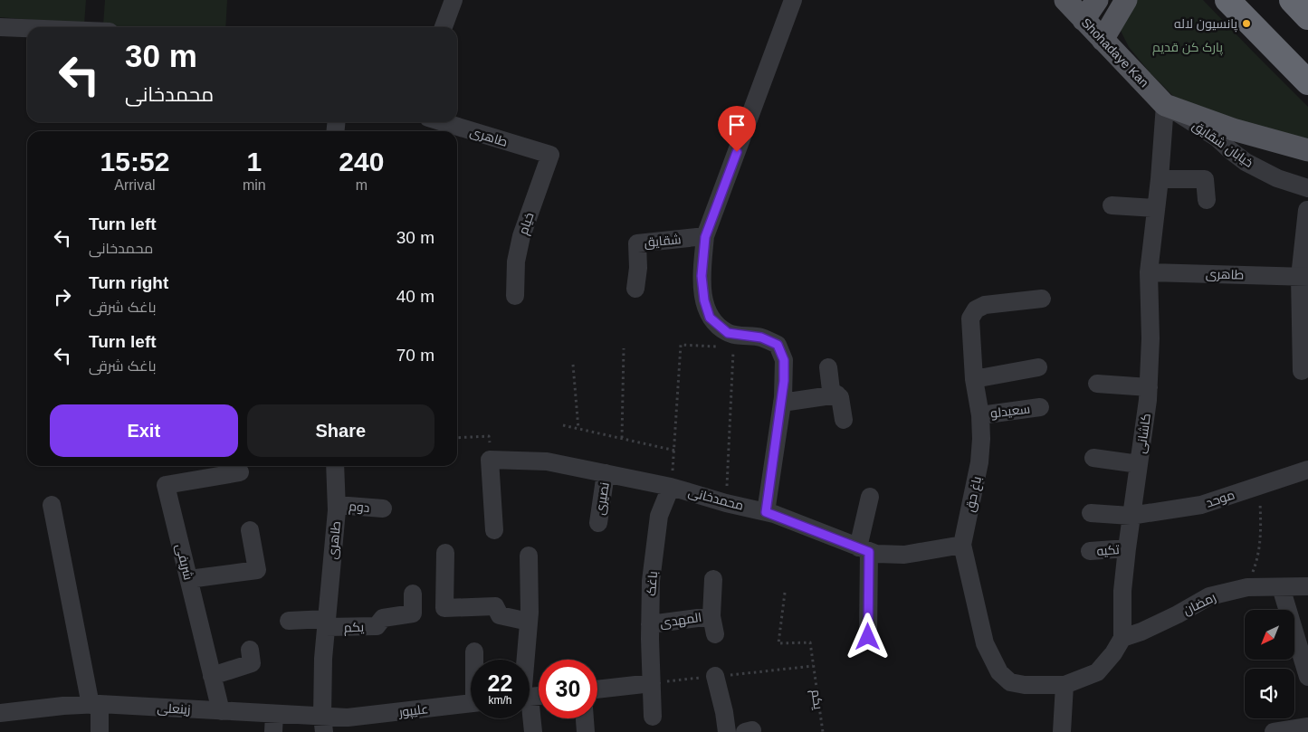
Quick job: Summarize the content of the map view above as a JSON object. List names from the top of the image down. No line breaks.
{"streets":{"main road":["Shohadaye Kan"],"street":["طاهری","خیابان شقایق","خیام","شقایق","سعیدلو","کاشانی","باغ حق","نصیری","محمدخانی","موحد","دوم","تکیه","شریفی","باغک","رمضان","المهدی","یکم","زینعلی","علیپور"]},"crossings":[["Shohadaye Kan","خیابان شقایق"],["Shohadaye Kan","کاشانی"],["طاهری","خیام"],["طاهری","کاشانی"],["طاهری","دوم"],["طاهری","یکم"],["طاهری","زینعلی"],["خیابان شقایق","کاشانی"],["سعیدلو","باغ حق"],["کاشانی","موحد"],["کاشانی","تکیه"],["کاشانی","رمضان"],["باغ حق","محمدخانی"],["نصیری","محمدخانی"],["محمدخانی","باغک"],["شریفی","زینعلی"],["باغک","المهدی"],["زینعلی","علیپور"]],"parks":["پارک کن قدیم"],"places":["پانسیون لاله"],"north":"bottom left","page":{"turn":["30 m","محمدخانی"],"eta":["15:52","Arrival","1","min","240","m"],"list":[{"name":"Turn left","note":"محمدخانی","value":"30 m"},{"name":"Turn right","note":"باغک شرقی","value":"40 m"},{"name":"Turn left","note":"باغک شرقی","value":"70 m"}],"buttons":["Exit","Share"],"speed":"22 km/h","limit":"30"}}
